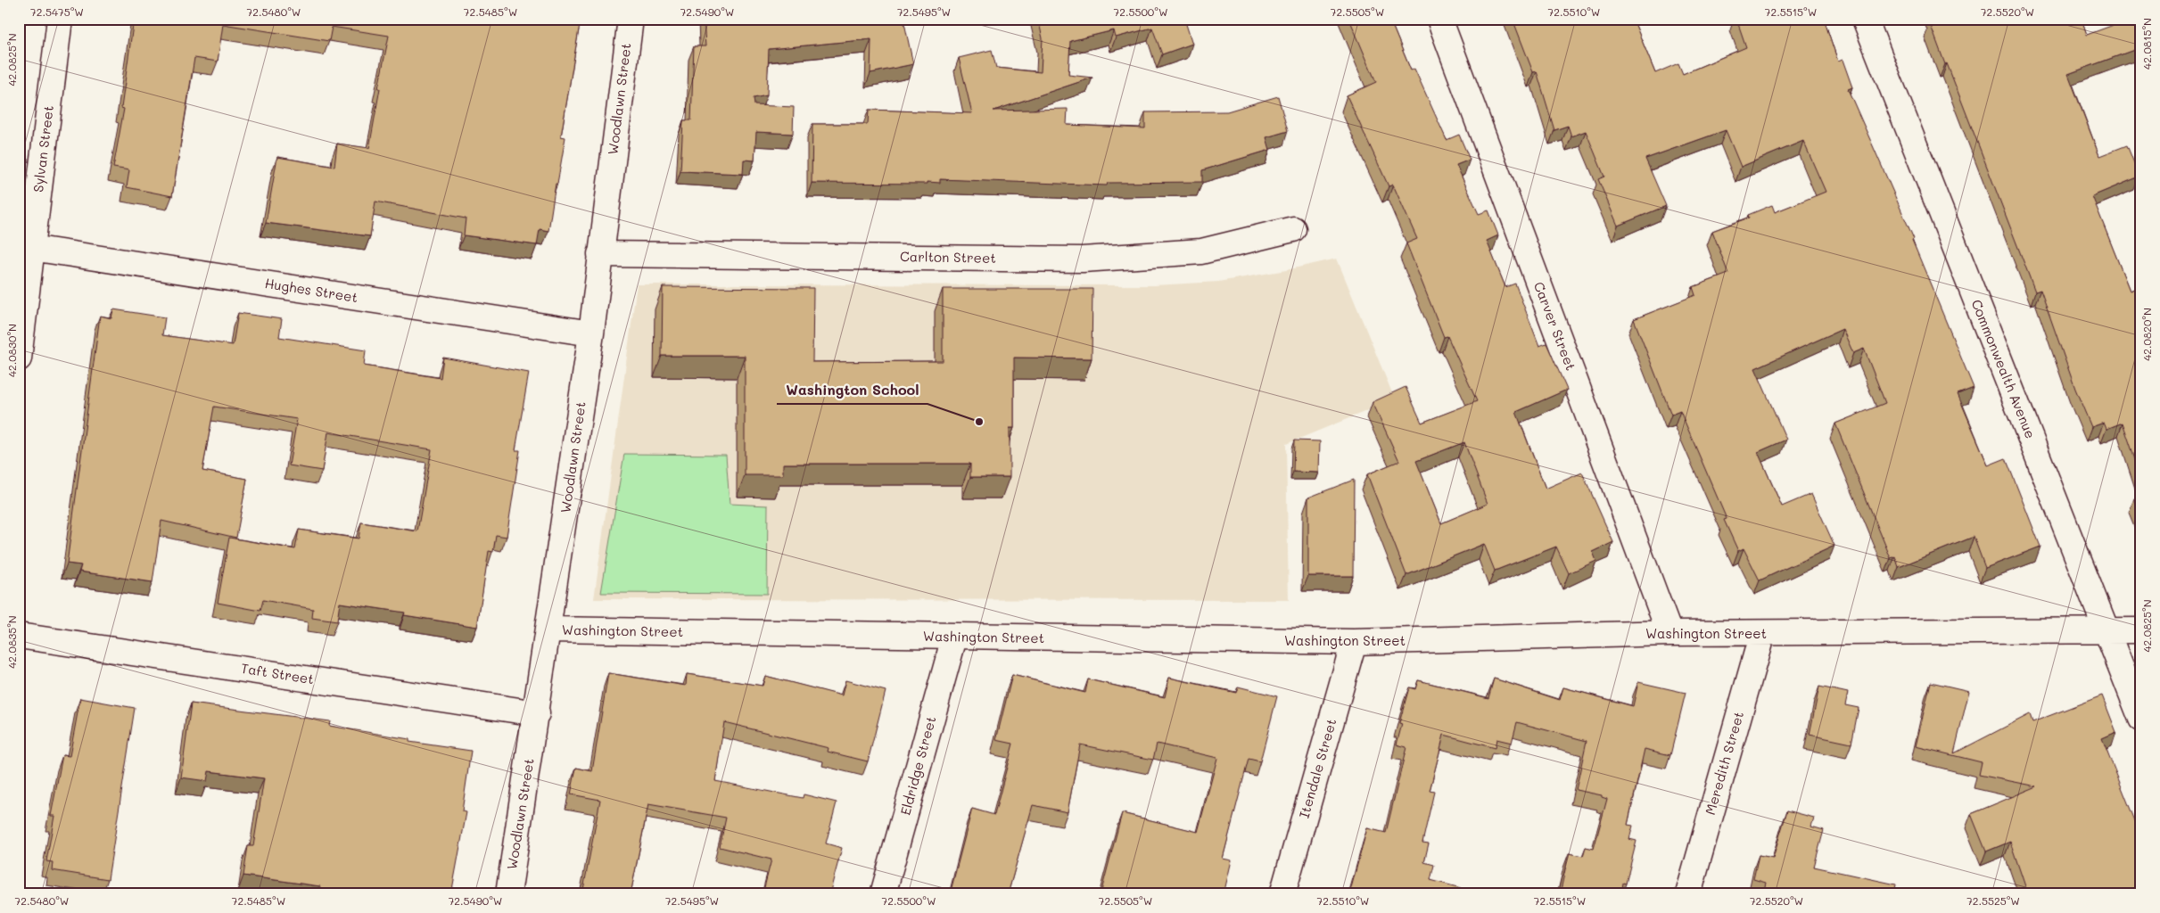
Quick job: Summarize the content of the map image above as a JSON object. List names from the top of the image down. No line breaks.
{"streets":{"street":["Woodlawn Street","Sylvan Street","Carlton Street","Hughes Street","Carver Street","Commonwealth Avenue","Washington Street","Taft Street","Meredith Street","Eldridge Street","Itendale Street"]},"crossings":[["Woodlawn Street","Carlton Street"],["Woodlawn Street","Hughes Street"],["Woodlawn Street","Washington Street"],["Woodlawn Street","Taft Street"],["Sylvan Street","Hughes Street"],["Carver Street","Washington Street"],["Commonwealth Avenue","Washington Street"],["Washington Street","Meredith Street"],["Washington Street","Eldridge Street"],["Washington Street","Itendale Street"]],"places":["Washington School"],"coordinates":["72.5475°W","72.5480°W","72.5485°W","72.5490°W","72.5495°W","72.5500°W","72.5505°W","72.5510°W","72.5515°W","72.5520°W","42.0815°N","42.0825°N","42.0820°N","42.0830°N","42.0835°N","72.5525°W"]}
